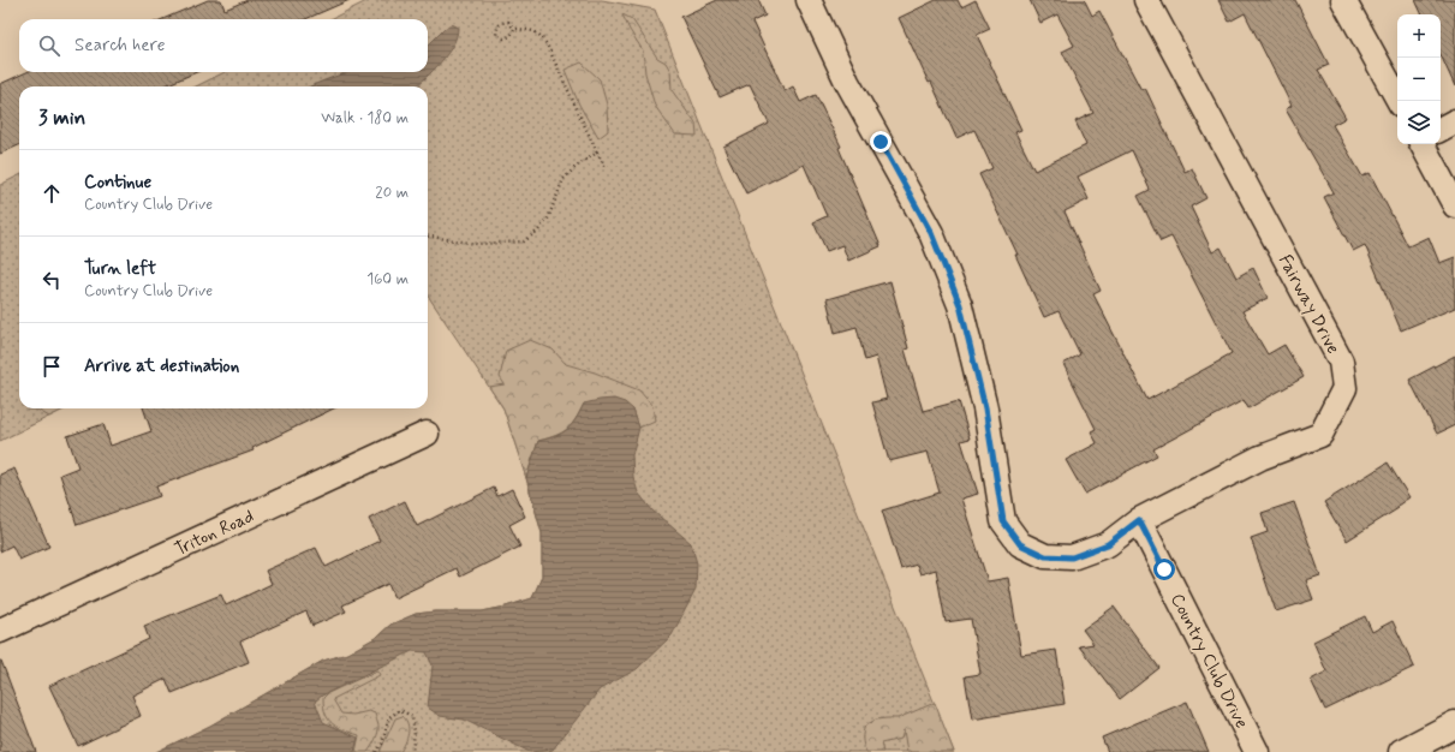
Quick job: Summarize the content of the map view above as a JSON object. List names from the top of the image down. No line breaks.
{"streets":{"street":["Fairway Drive","Triton Road","Country Club Drive"]},"crossings":[["Fairway Drive","Country Club Drive"]],"page":{"map_buttons":["+","−"],"search":"Search here","heading":["3 min","Walk · 180 m"],"list":[["Continue","Country Club Drive","20 m"],["Turn left","Country Club Drive","160 m"],"Arrive at destination"]}}
